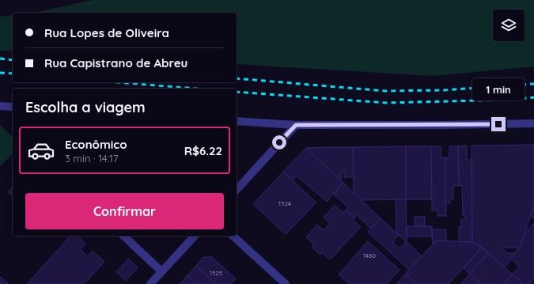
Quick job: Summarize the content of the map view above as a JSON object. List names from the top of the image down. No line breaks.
{"house_numbers":["1524","1480","1525"],"page":{"banner":["Rua Lopes de Oliveira","Rua Capistrano de Abreu"],"bubble":"1 min","heading":"Escolha a viagem","list":[{"name":"Econômico","note":"3 min · 14:17","value":"R$6.22"}],"buttons":"Confirmar"}}
